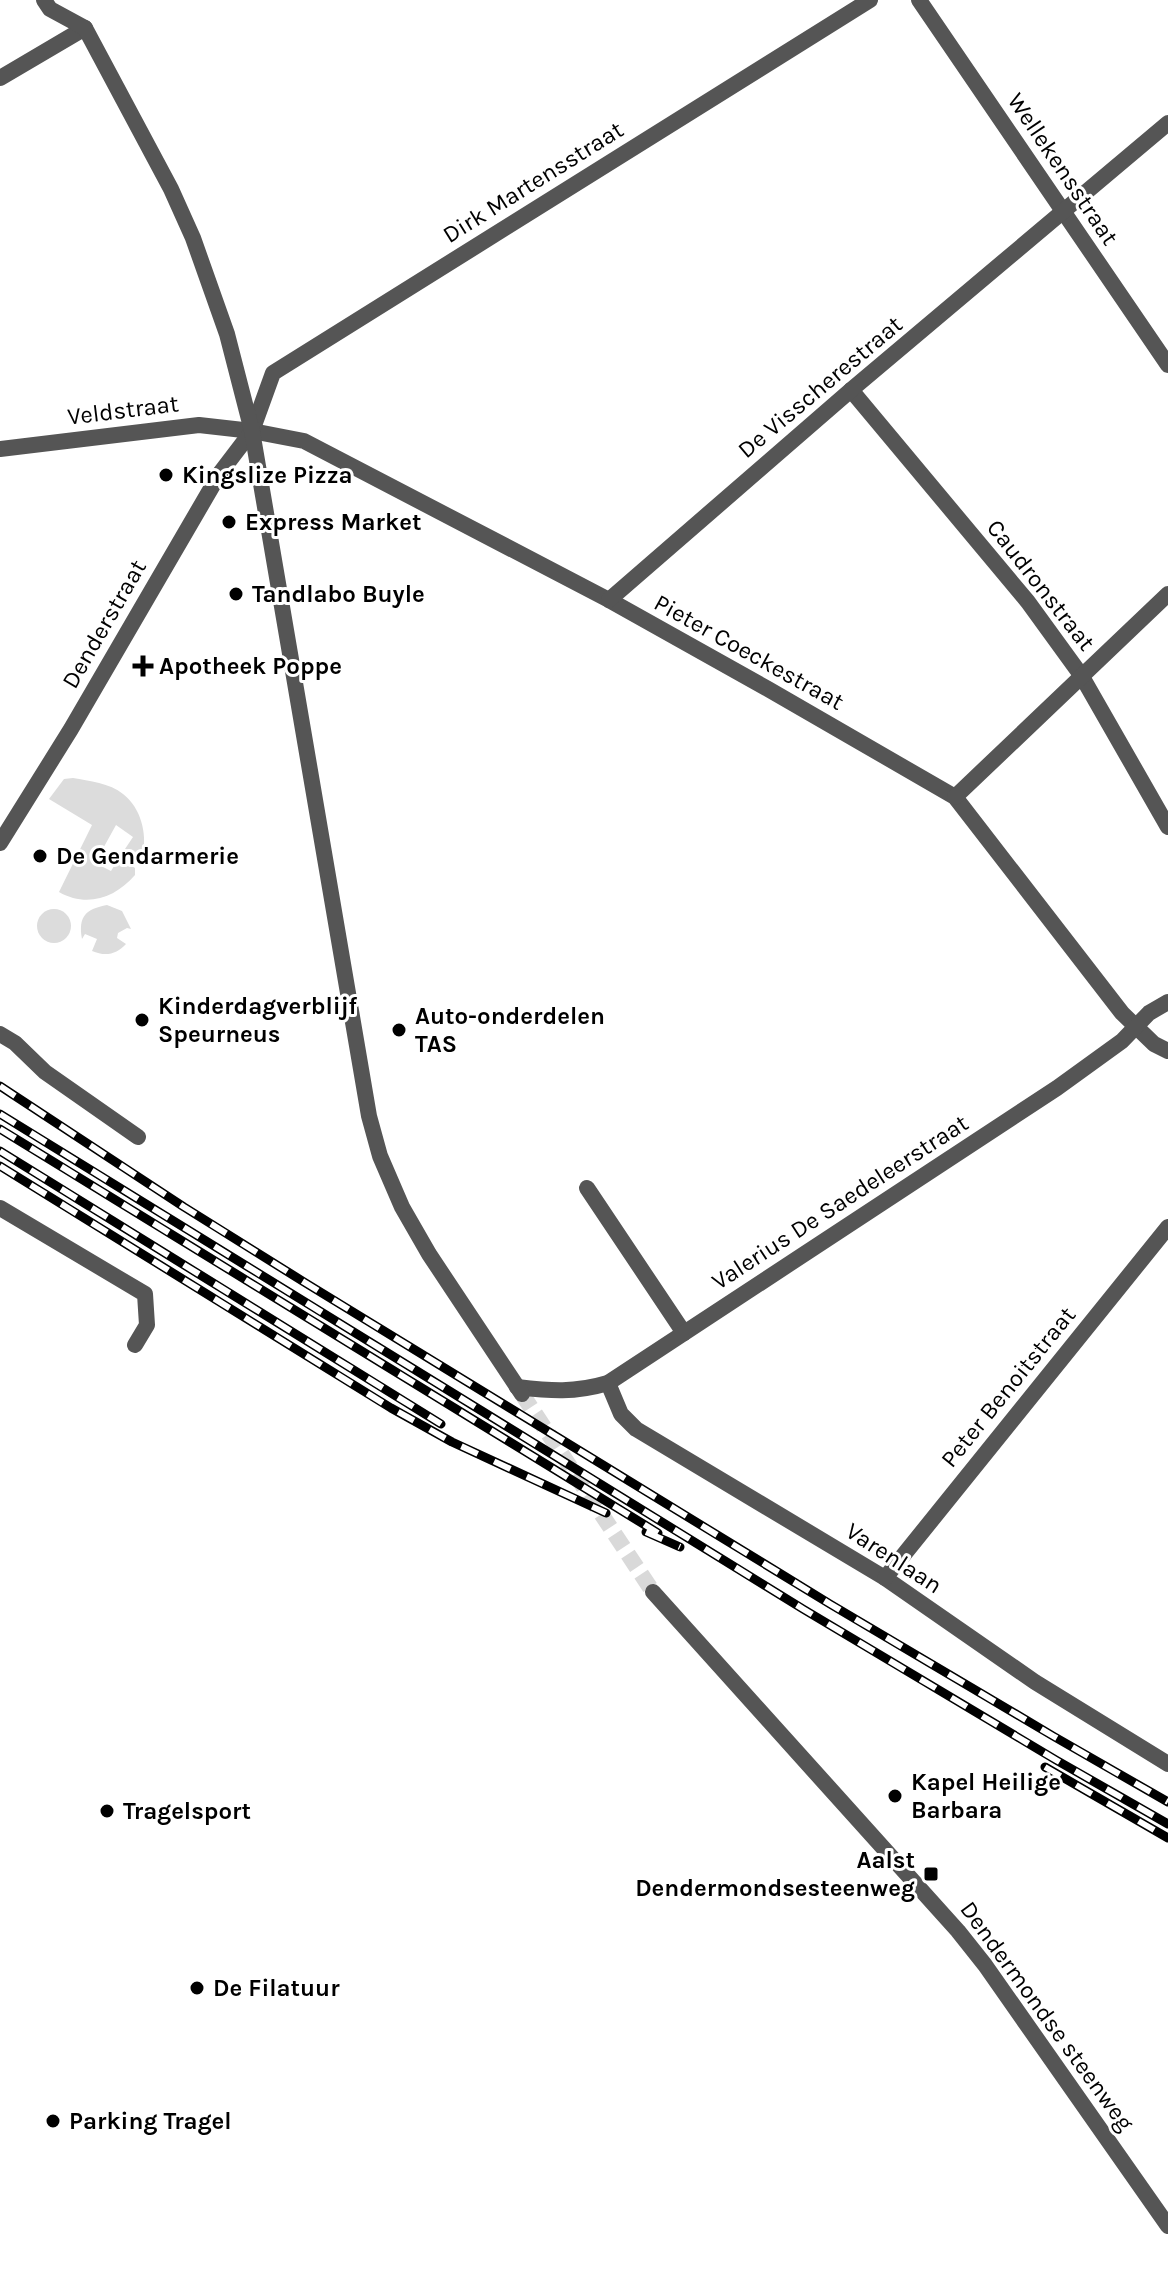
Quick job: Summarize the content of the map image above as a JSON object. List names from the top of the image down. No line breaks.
{"streets":{"street":["Wellekensstraat","Dirk Martensstraat","De Visscherestraat","Veldstraat","Caudronstraat","Denderstraat","Pieter Coeckestraat","Valerius De Saedeleerstraat","Peter Benoitstraat","Varenlaan","Dendermondse steenweg"]},"crossings":[["Wellekensstraat","De Visscherestraat"],["Dirk Martensstraat","Veldstraat"],["Dirk Martensstraat","Denderstraat"],["Dirk Martensstraat","Pieter Coeckestraat"],["Dirk Martensstraat","Valerius De Saedeleerstraat"],["De Visscherestraat","Caudronstraat"],["De Visscherestraat","Pieter Coeckestraat"],["Veldstraat","Denderstraat"],["Veldstraat","Pieter Coeckestraat"],["Veldstraat","Valerius De Saedeleerstraat"],["Denderstraat","Pieter Coeckestraat"],["Denderstraat","Valerius De Saedeleerstraat"],["Pieter Coeckestraat","Valerius De Saedeleerstraat"],["Valerius De Saedeleerstraat","Varenlaan"],["Peter Benoitstraat","Varenlaan"]],"places":{"other":["Kingslize Pizza","Express Market","Tandlabo Buyle","De Gendarmerie","Kinderdagverblijf Speurneus","Auto-onderdelen TAS","Kapel Heilige Barbara","Tragelsport","De Filatuur","Parking Tragel"],"health":["Apotheek Poppe"],"transit":["Aalst Dendermondsesteenweg"]}}
